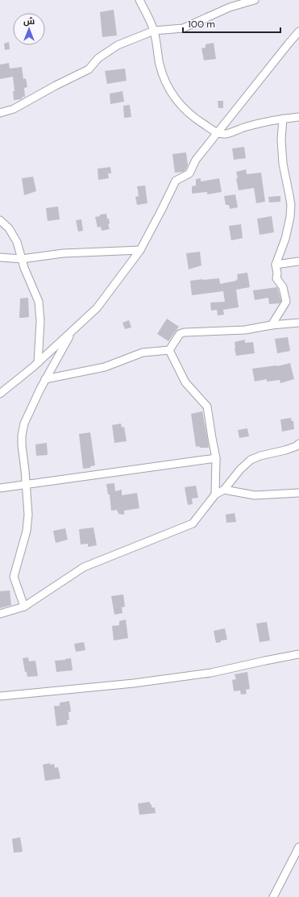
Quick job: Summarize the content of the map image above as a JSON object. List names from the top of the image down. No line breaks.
{"scale_bar":"100 m","north":"top"}
